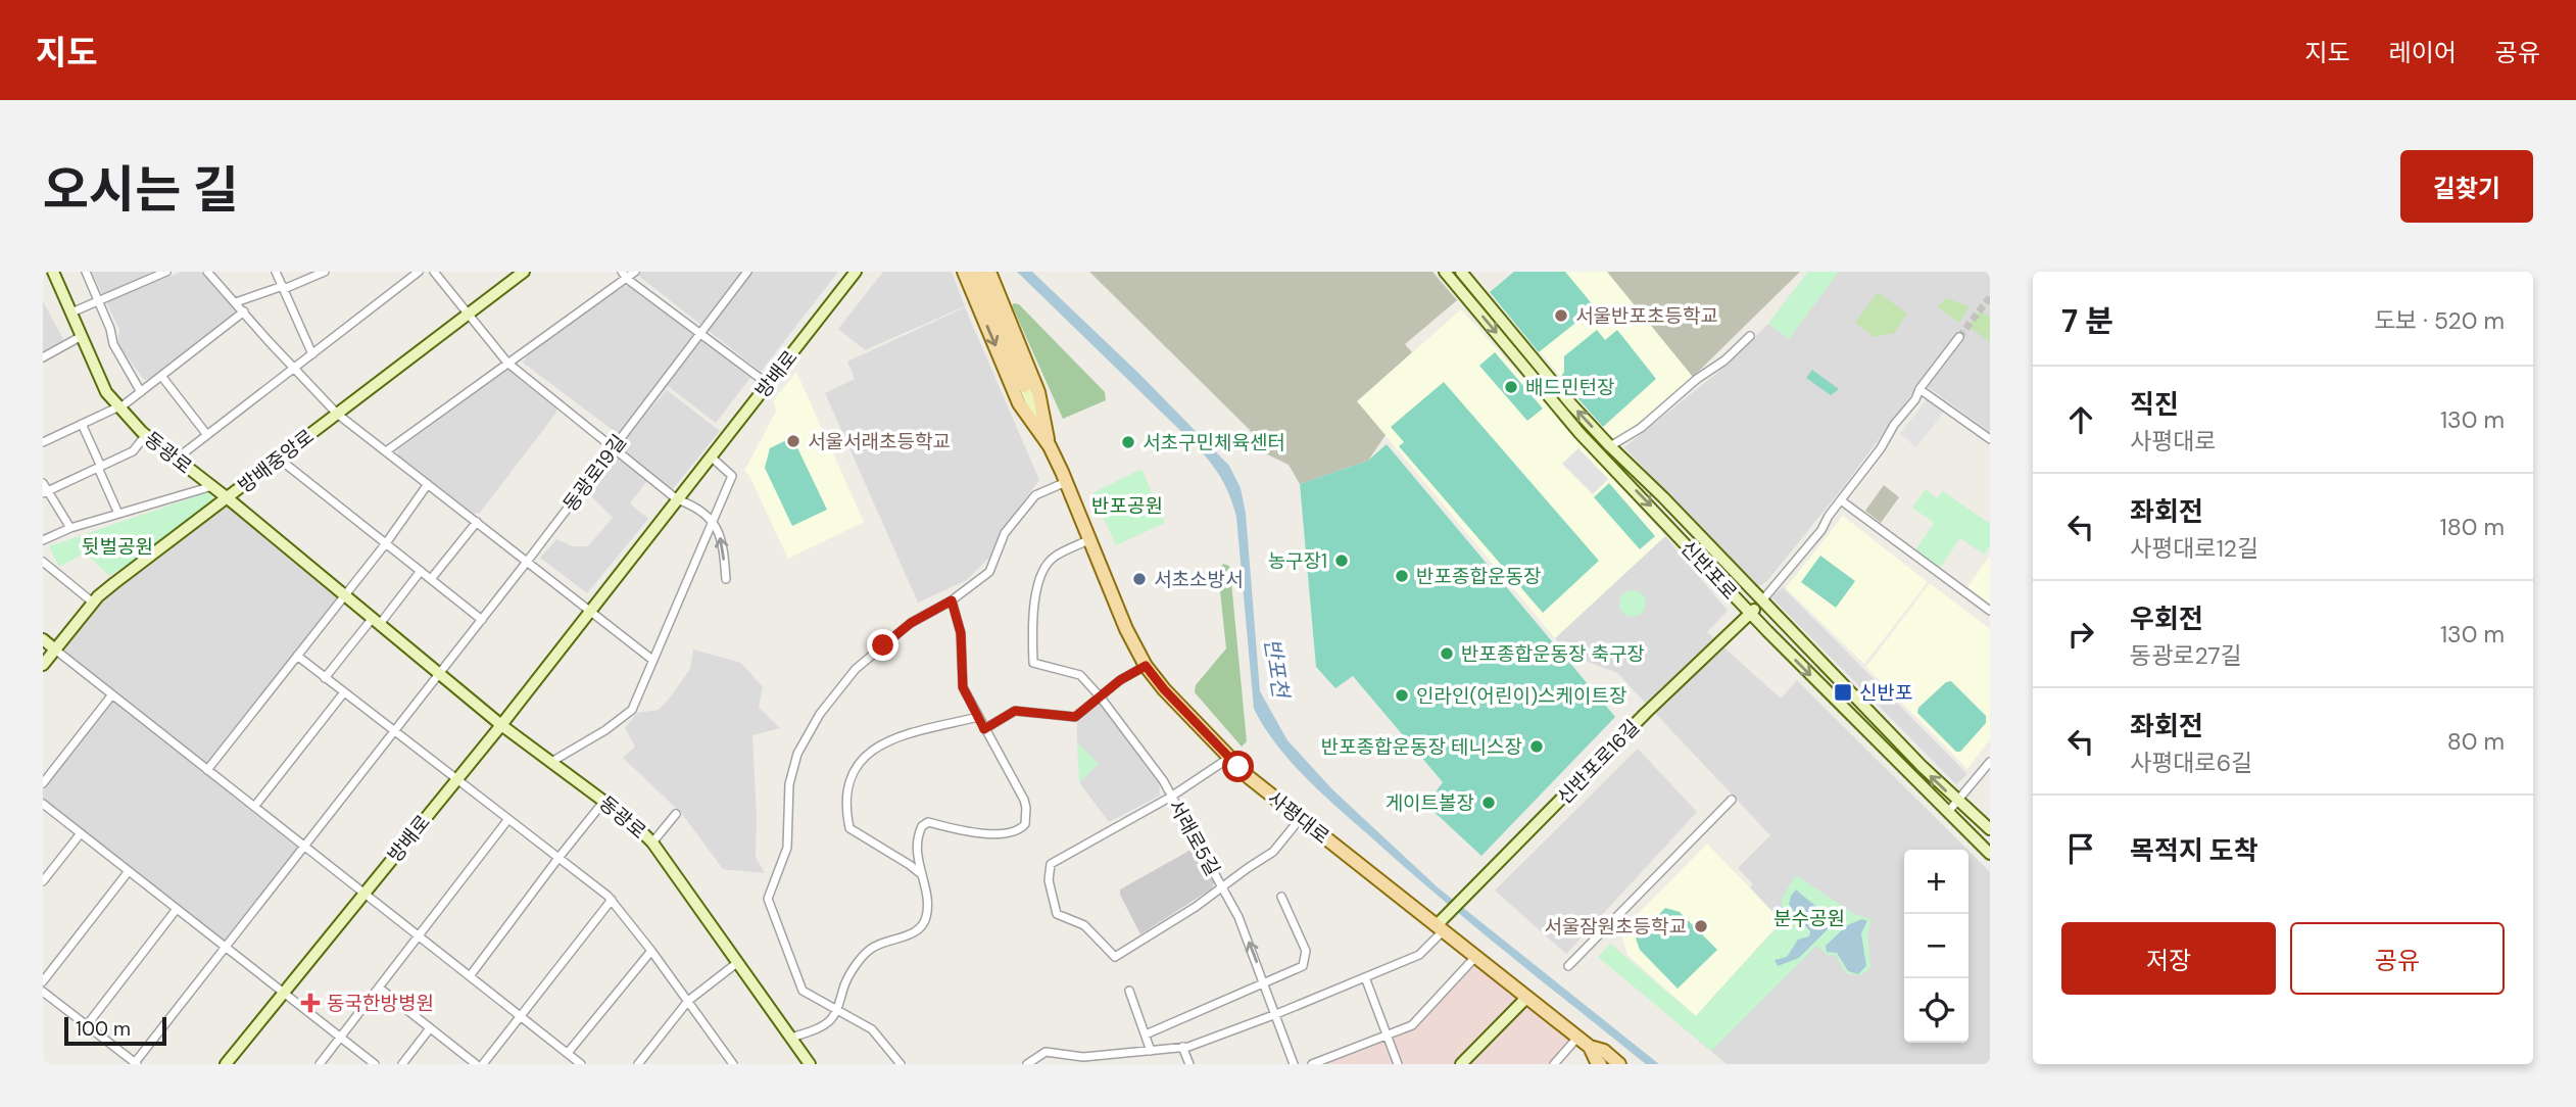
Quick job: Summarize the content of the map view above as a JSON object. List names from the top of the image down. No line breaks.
{"streets":{"main road":["방배로","동광로","방배중앙로","신반포로","신반포로16길","사평대로"],"street":["동광로19길","서래로5길"]},"crossings":[["방배로","동광로"],["동광로","방배중앙로"],["동광로","동광로19길"],["신반포로","신반포로16길"],["신반포로16길","사평대로"],["사평대로","서래로5길"]],"water":["반포천"],"parks":["반포공원","뒷벌공원","분수공원"],"places":{"other":["서울반포초등학교","배드민턴장","서울서래초등학교","서초구민체육센터","농구장1","반포종합운동장","서초소방서","반포종합운동장 축구장","인라인(어린이)스케이트장","반포종합운동장 테니스장","게이트볼장","서울잠원초등학교"],"transit":["신반포"],"health":["동국한방병원"]},"scale_bar":"100 m","page":{"header":"지도","nav":["지도","레이어","공유"],"title":"오시는 길","buttons":["길찾기",["저장","공유"]],"heading":["7 분","도보 · 520 m"],"list":[["직진","사평대로","130 m"],["좌회전","사평대로12길","180 m"],["우회전","동광로27길","130 m"],["좌회전","사평대로6길","80 m"],"목적지 도착"],"map_buttons":["+","−"],"scale":"100 m"}}
